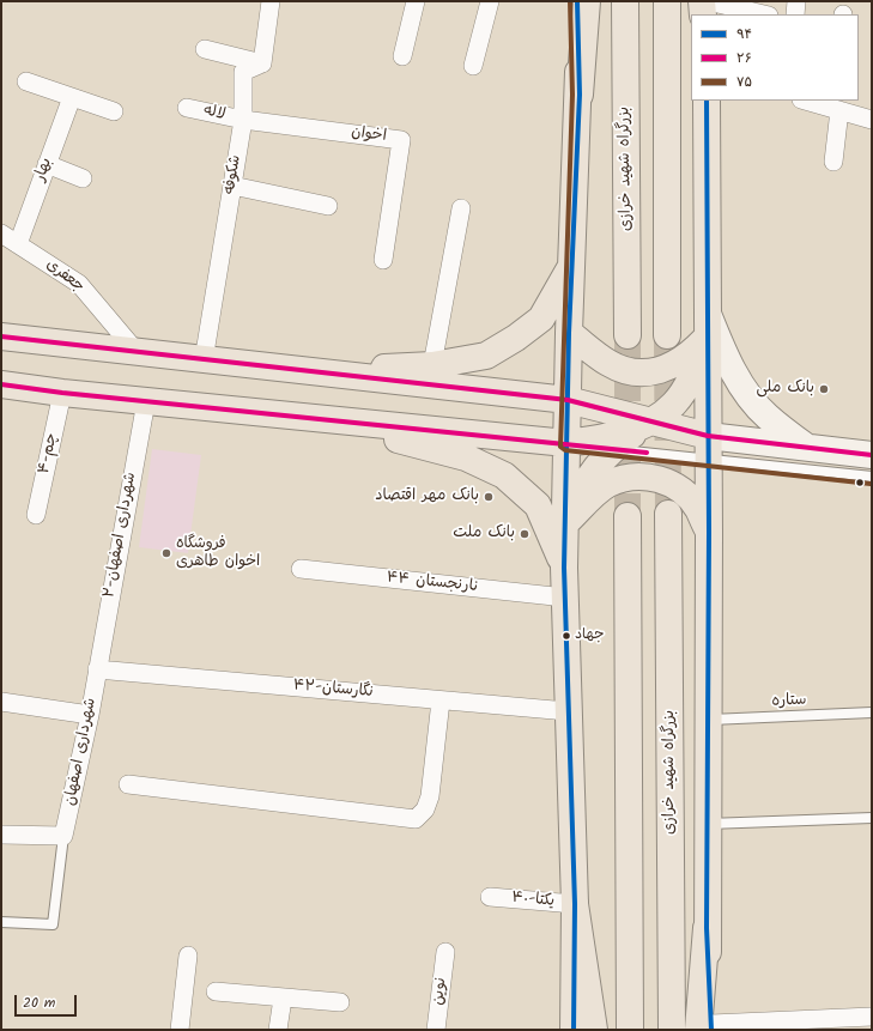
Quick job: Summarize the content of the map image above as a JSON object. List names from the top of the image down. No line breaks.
{"streets":{"main road":["بزرگراه شهید خرازی"],"street":["لاله","اخوان","بهار","شکوفه","جعفری","۴-چم","۲-شهرداری اصفهان","۴۴ نارنجستان","۴۲-نگارستان","شهرداری اصفهان","۴۰-یکتا","نوین"],"lane":["ستاره"]},"crossings":[["لاله","اخوان"],["لاله","شکوفه"],["اخوان","شکوفه"],["بهار","جعفری"],["۲-شهرداری اصفهان","۴۲-نگارستان"],["۲-شهرداری اصفهان","شهرداری اصفهان"],["۴۲-نگارستان","شهرداری اصفهان"]],"places":["بانک ملی","بانک مهر اقتصاد","بانک ملت","فروشگاه اخوان طاهری","جهاد"],"lines":["transit line ۹۴","transit line ۷۵","transit line ۲۶"],"legend":["۹۴","۲۶","۷۵"],"scale_bar":"20 m"}
